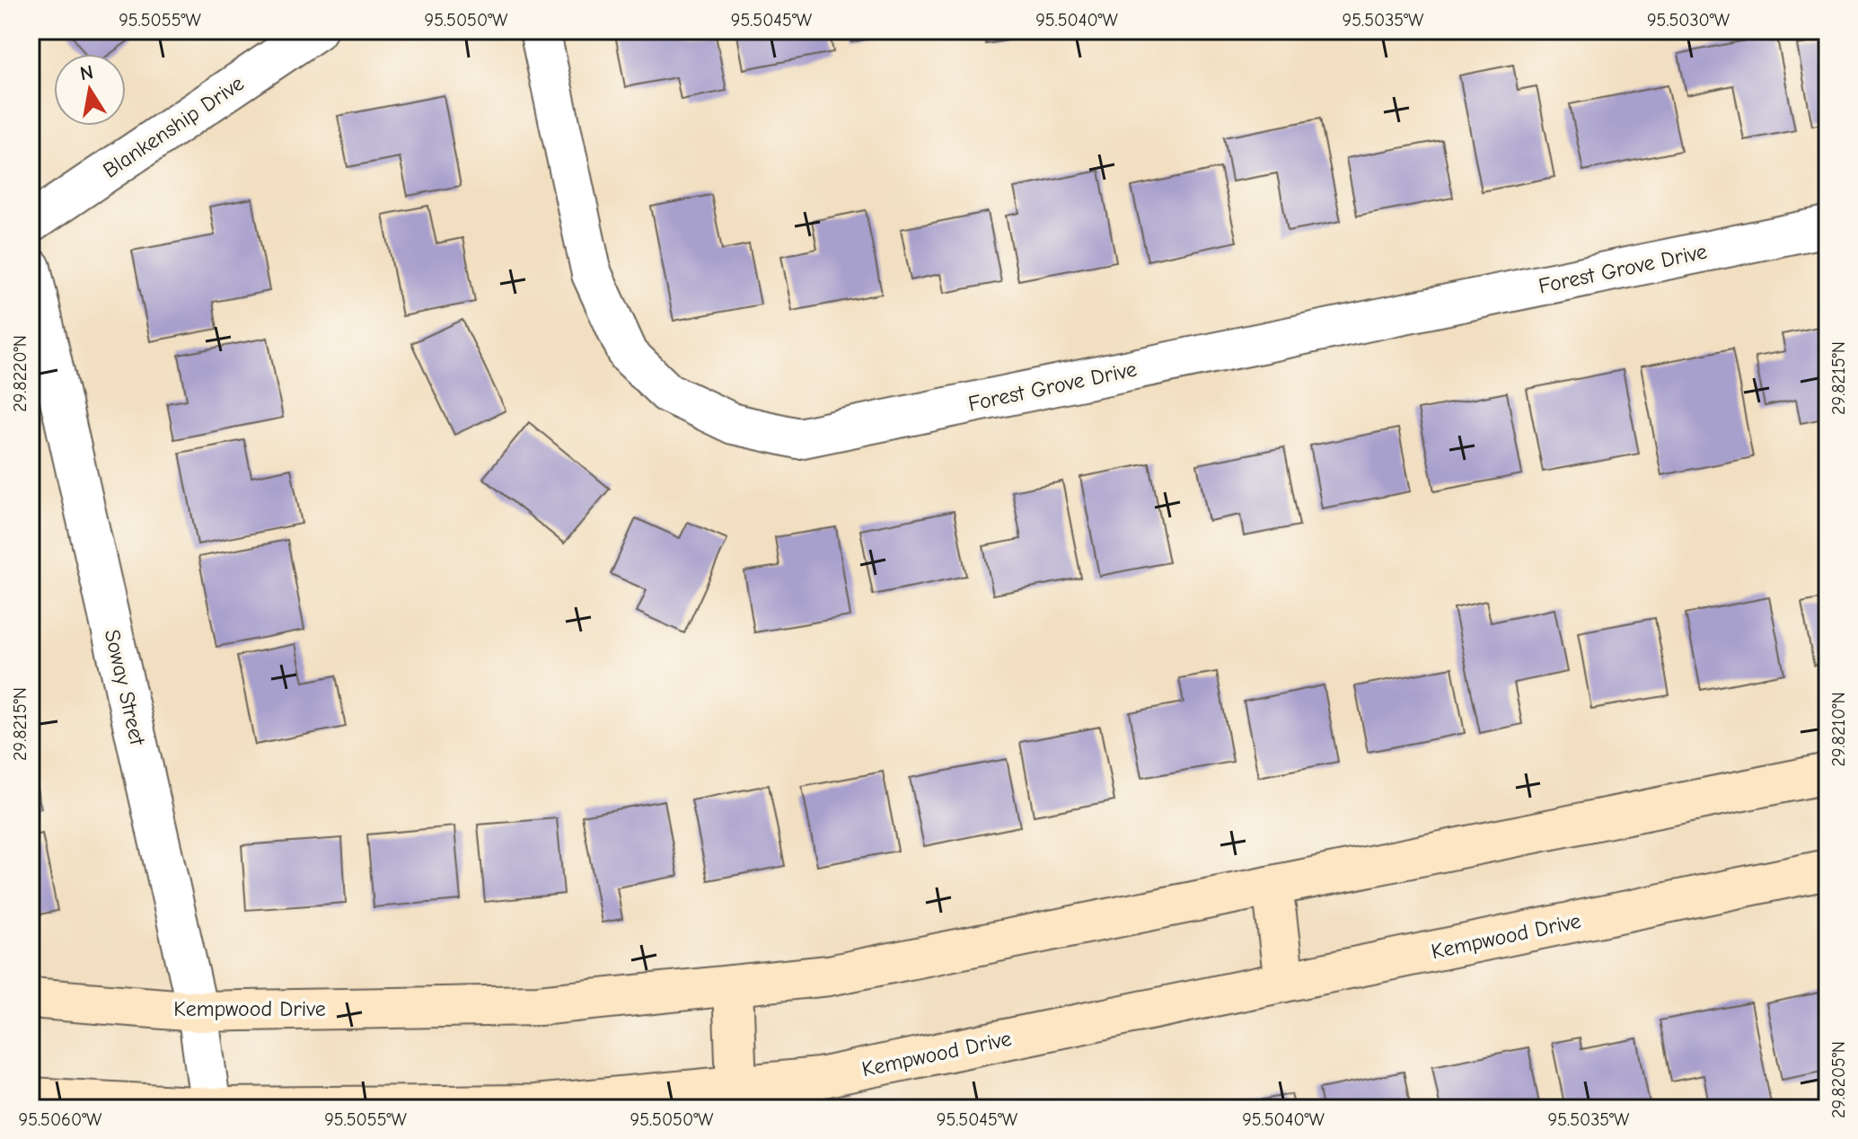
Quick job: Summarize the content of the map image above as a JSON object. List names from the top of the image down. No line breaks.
{"streets":{"main road":["Kempwood Drive"],"street":["Blankenship Drive","Forest Grove Drive","Soway Street"]},"crossings":[["Soway Street","Kempwood Drive"]],"north":"top","coordinates":["95.5055°W","95.5050°W","95.5045°W","95.5040°W","95.5035°W","95.5030°W","29.8220°N","29.8215°N","29.8210°N","29.8205°N","95.5060°W"]}
